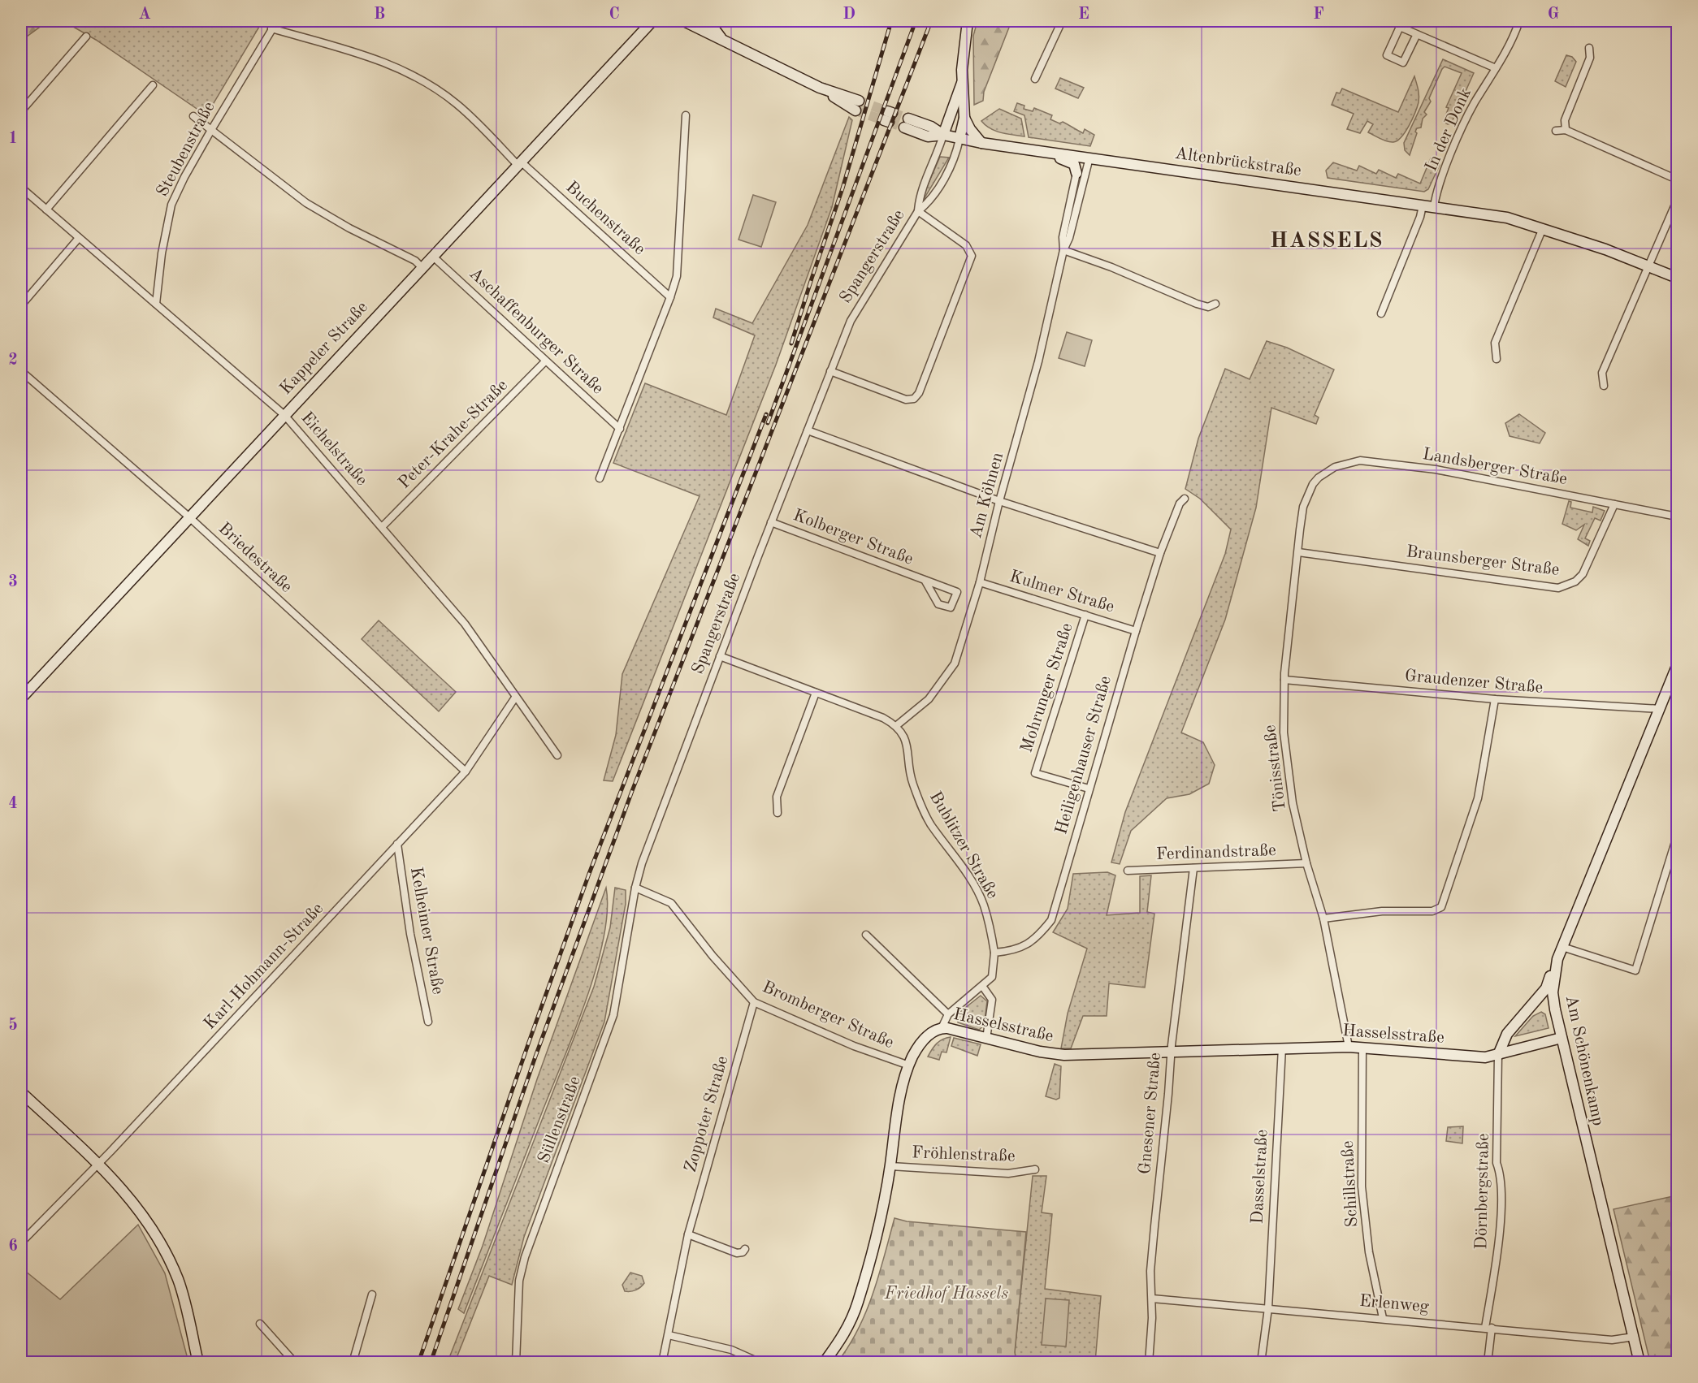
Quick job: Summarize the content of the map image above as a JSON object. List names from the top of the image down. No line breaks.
{"streets":{"street":["In der Donk","Steubenstraße","Altenbrückstraße","Buchenstraße","Spangerstraße","Aschaffenburger Straße","Kappeler Straße","Peter-Krahe-Straße","Eichelstraße","Landsberger Straße","Am Köhnen","Kolberger Straße","Briedestraße","Braunsberger Straße","Kulmer Straße","Graudenzer Straße","Mohrunger Straße","Heiligenhauser Straße","Tönisstraße","Bublitzer Straße","Ferdinandstraße","Kelheimer Straße","Karl-Hohmann-Straße","Bromberger Straße","Hasselsstraße","Am Schönenkamp","Gnesener Straße","Zoppoter Straße","Süllenstraße","Fröhlenstraße","Dasselstraße","Schillstraße","Dörnbergstraße","Erlenweg"]},"crossings":[["In der Donk","Altenbrückstraße"],["Steubenstraße","Buchenstraße"],["Steubenstraße","Eichelstraße"],["Altenbrückstraße","Spangerstraße"],["Altenbrückstraße","Am Köhnen"],["Buchenstraße","Kappeler Straße"],["Spangerstraße","Kolberger Straße"],["Spangerstraße","Bromberger Straße"],["Spangerstraße","Süllenstraße"],["Aschaffenburger Straße","Kappeler Straße"],["Aschaffenburger Straße","Peter-Krahe-Straße"],["Kappeler Straße","Eichelstraße"],["Kappeler Straße","Briedestraße"],["Peter-Krahe-Straße","Eichelstraße"],["Eichelstraße","Karl-Hohmann-Straße"],["Landsberger Straße","Braunsberger Straße"],["Landsberger Straße","Tönisstraße"],["Am Köhnen","Kulmer Straße"],["Am Köhnen","Bublitzer Straße"],["Briedestraße","Karl-Hohmann-Straße"],["Braunsberger Straße","Tönisstraße"],["Kulmer Straße","Mohrunger Straße"],["Kulmer Straße","Heiligenhauser Straße"],["Graudenzer Straße","Tönisstraße"],["Graudenzer Straße","Am Schönenkamp"],["Mohrunger Straße","Heiligenhauser Straße"],["Heiligenhauser Straße","Bublitzer Straße"],["Tönisstraße","Ferdinandstraße"],["Tönisstraße","Hasselsstraße"],["Ferdinandstraße","Gnesener Straße"],["Kelheimer Straße","Karl-Hohmann-Straße"],["Bromberger Straße","Hasselsstraße"],["Bromberger Straße","Zoppoter Straße"],["Bromberger Straße","Süllenstraße"],["Hasselsstraße","Am Schönenkamp"],["Hasselsstraße","Gnesener Straße"],["Hasselsstraße","Fröhlenstraße"],["Hasselsstraße","Dasselstraße"],["Hasselsstraße","Schillstraße"],["Hasselsstraße","Dörnbergstraße"],["Am Schönenkamp","Erlenweg"],["Gnesener Straße","Erlenweg"],["Dasselstraße","Erlenweg"],["Schillstraße","Erlenweg"],["Dörnbergstraße","Erlenweg"]],"districts":["HASSELS"],"parks":["Friedhof Hassels"],"grid":{"columns":["A","B","C","D","E","F","G"],"rows":["1","2","3","4","5","6"]}}
